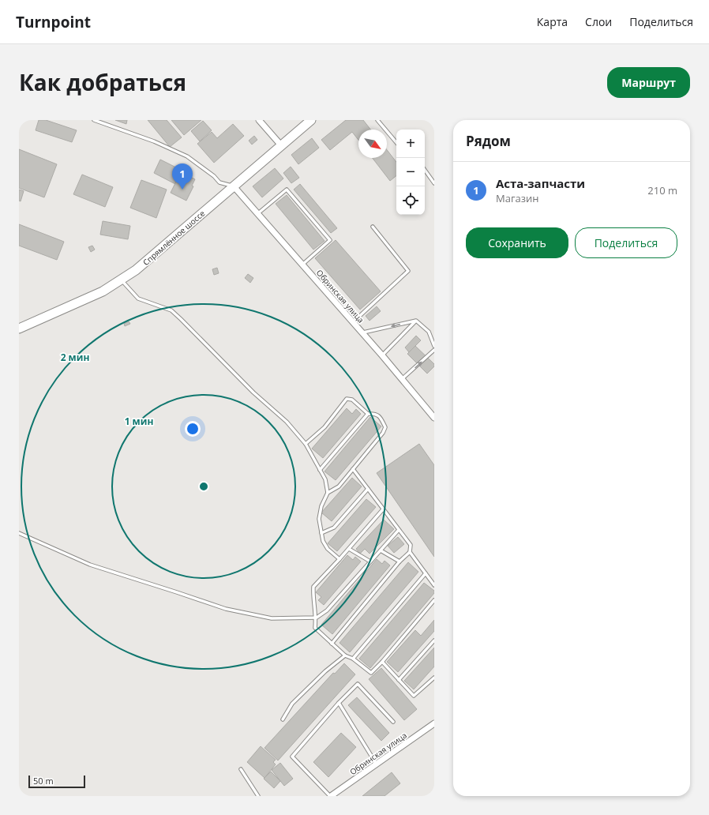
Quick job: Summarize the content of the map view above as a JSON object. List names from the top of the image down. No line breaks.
{"streets":{"main road":["Спрямлённое шоссе"],"street":["Обринская улица"]},"crossings":[["Спрямлённое шоссе","Обринская улица"]],"scale_bar":"50 m","north":"bottom right","page":{"header":"Turnpoint","nav":["Карта","Слои","Поделиться"],"title":"Как добраться","buttons":["Маршрут",["Сохранить","Поделиться"]],"heading":"Рядом","map_buttons":["+","−"],"list":[{"mark":"1","name":"Аста-запчасти","note":"Магазин","value":"210 m"}],"pins":"1","scale":"50 m"},"rings":["2 мин","1 мин"]}
